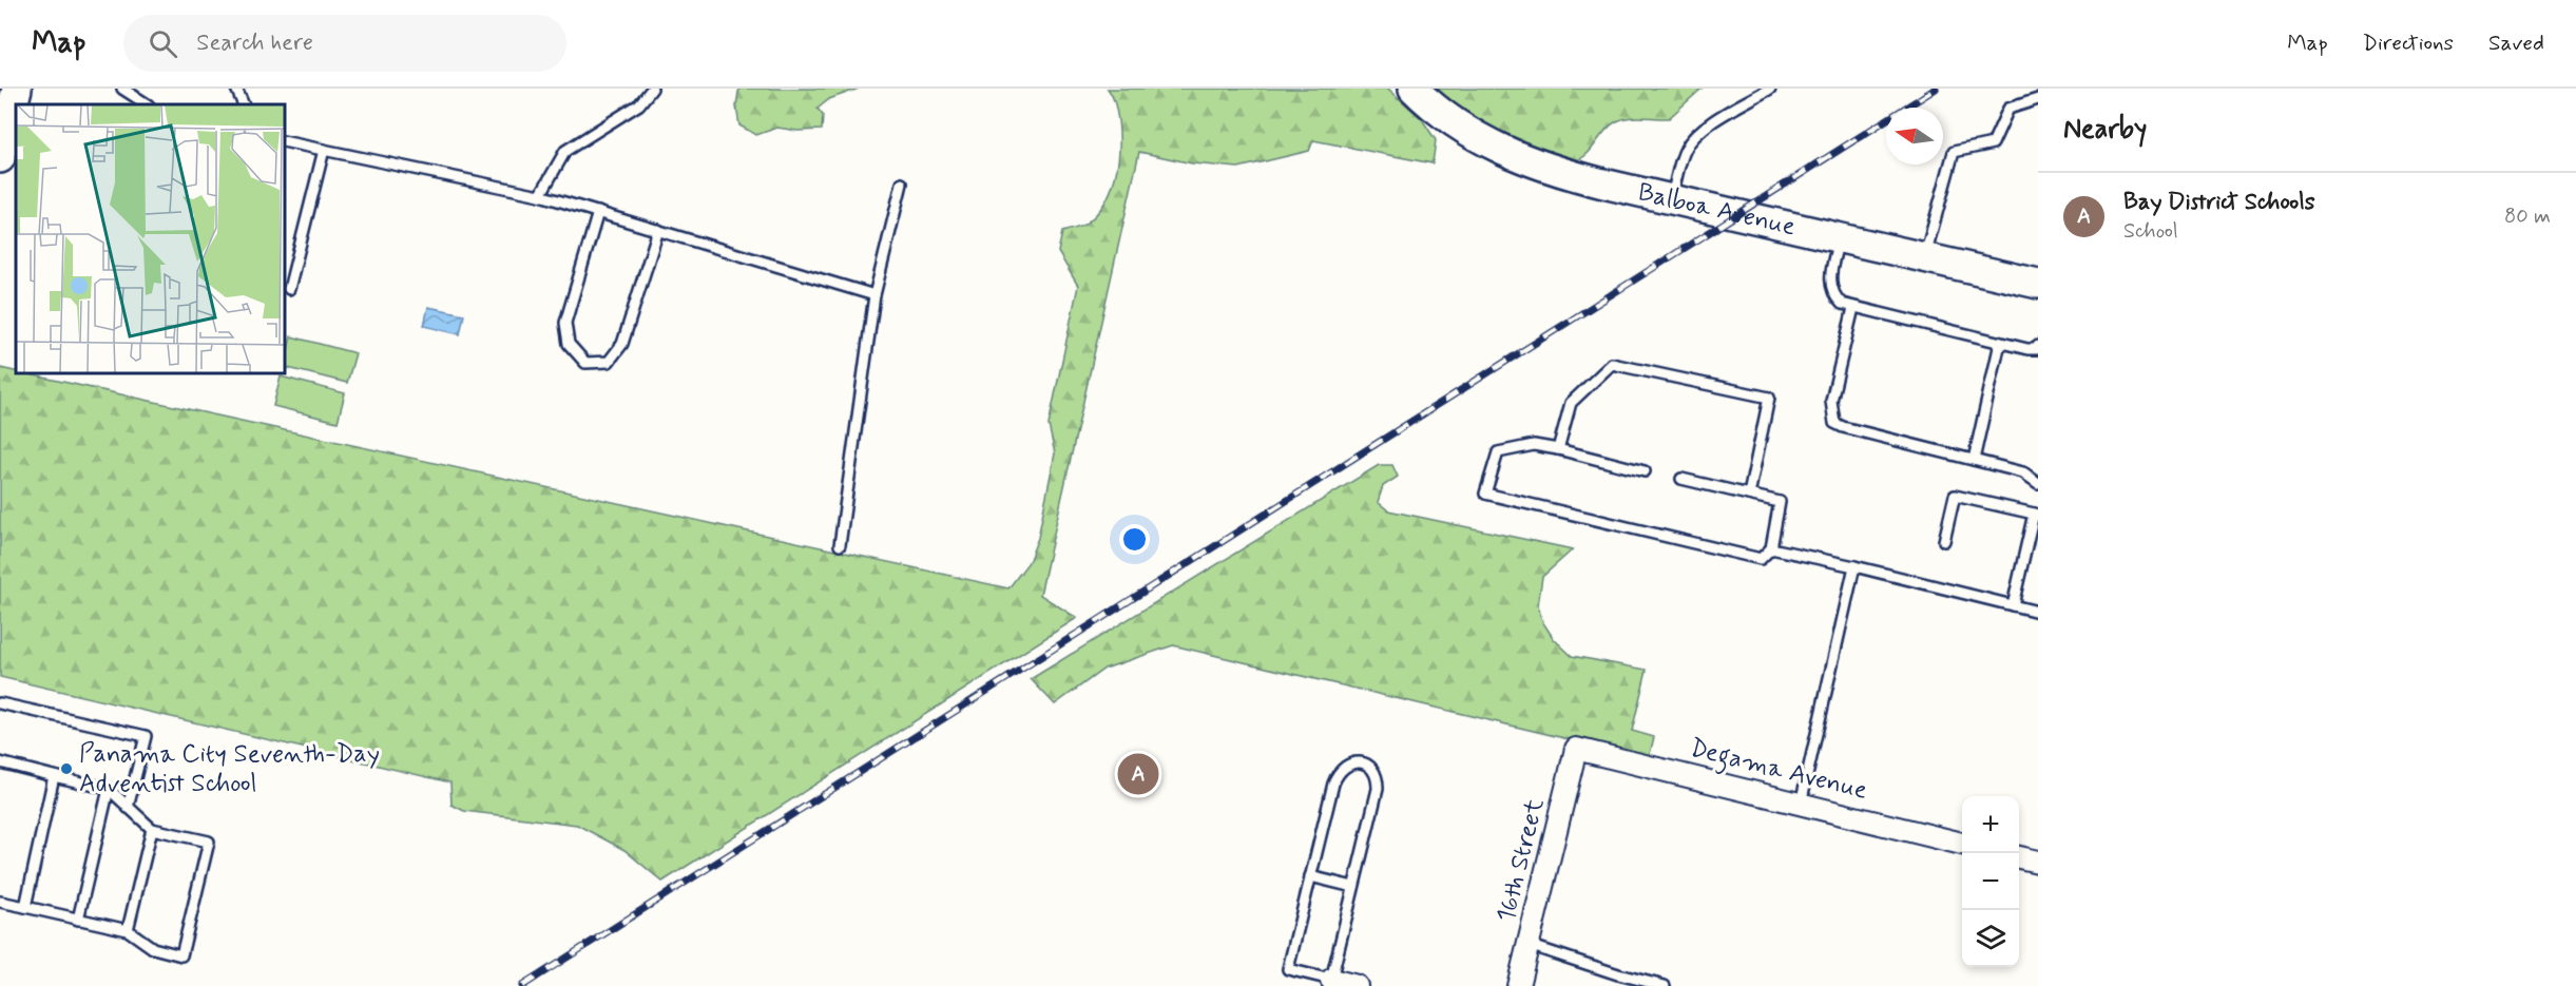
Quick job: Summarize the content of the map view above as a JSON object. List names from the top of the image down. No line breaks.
{"streets":{"street":["Balboa Avenue","Degama Avenue","16th Street"]},"crossings":[["Degama Avenue","16th Street"]],"places":["Panama City Seventh-Day Adventist School"],"north":"left","page":{"header":"Map","search":"Search here","nav":["Map","Directions","Saved"],"heading":"Nearby","list":[{"mark":"A","name":"Bay District Schools","note":"School","value":"80 m"}],"pins":"A","map_buttons":["+","−"]}}
